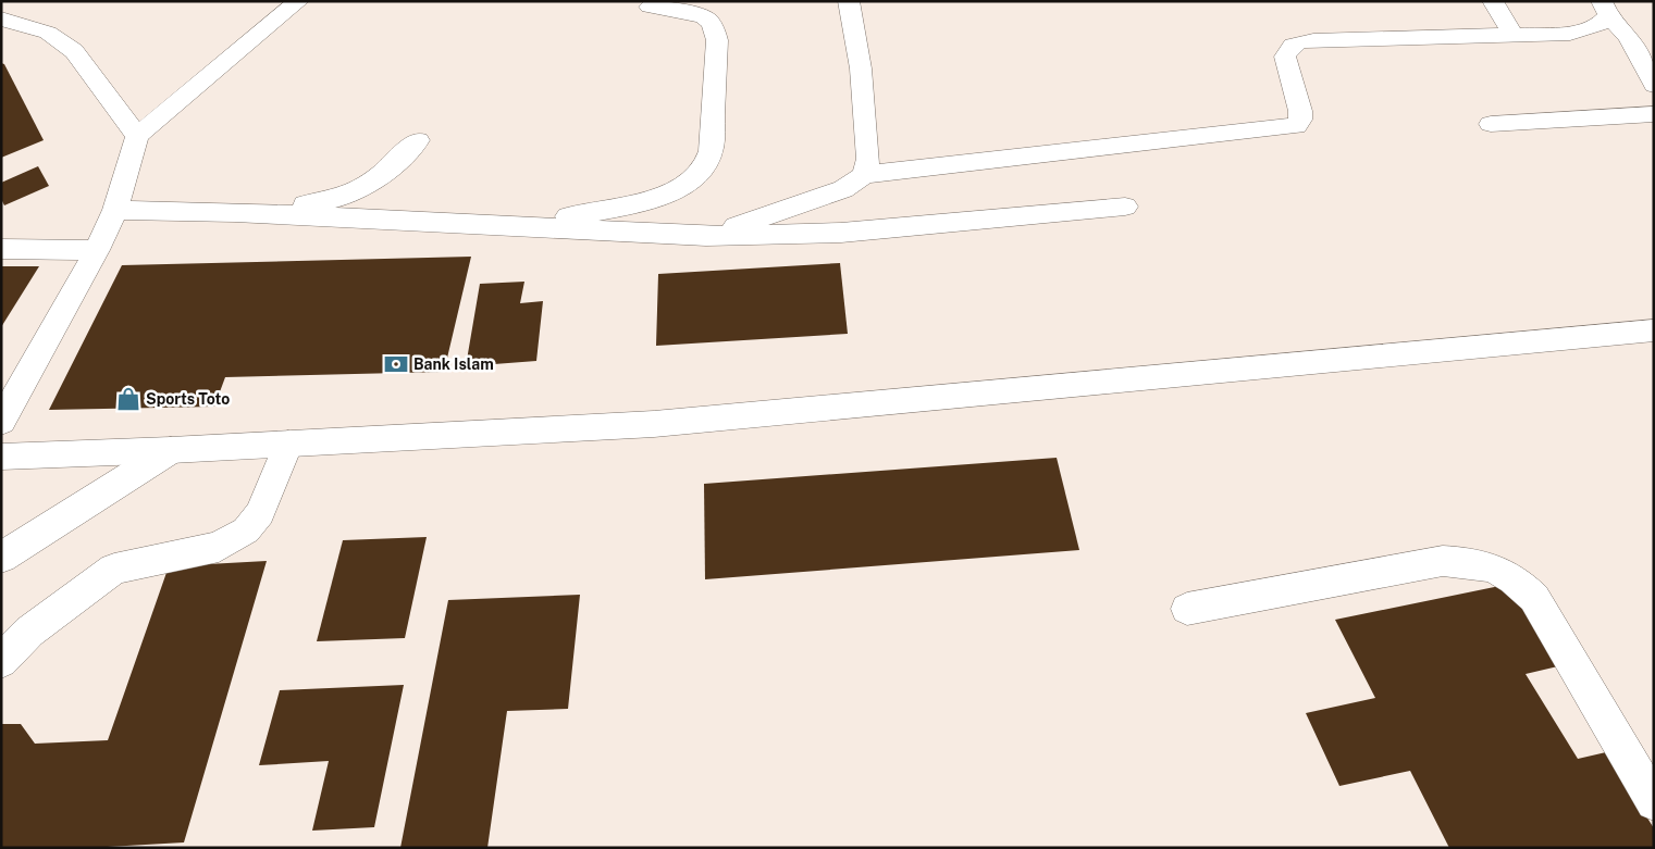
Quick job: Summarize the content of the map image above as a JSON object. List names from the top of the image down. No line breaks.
{"places":{"bank":["Bank Islam"],"shop":["Sports Toto"]}}
